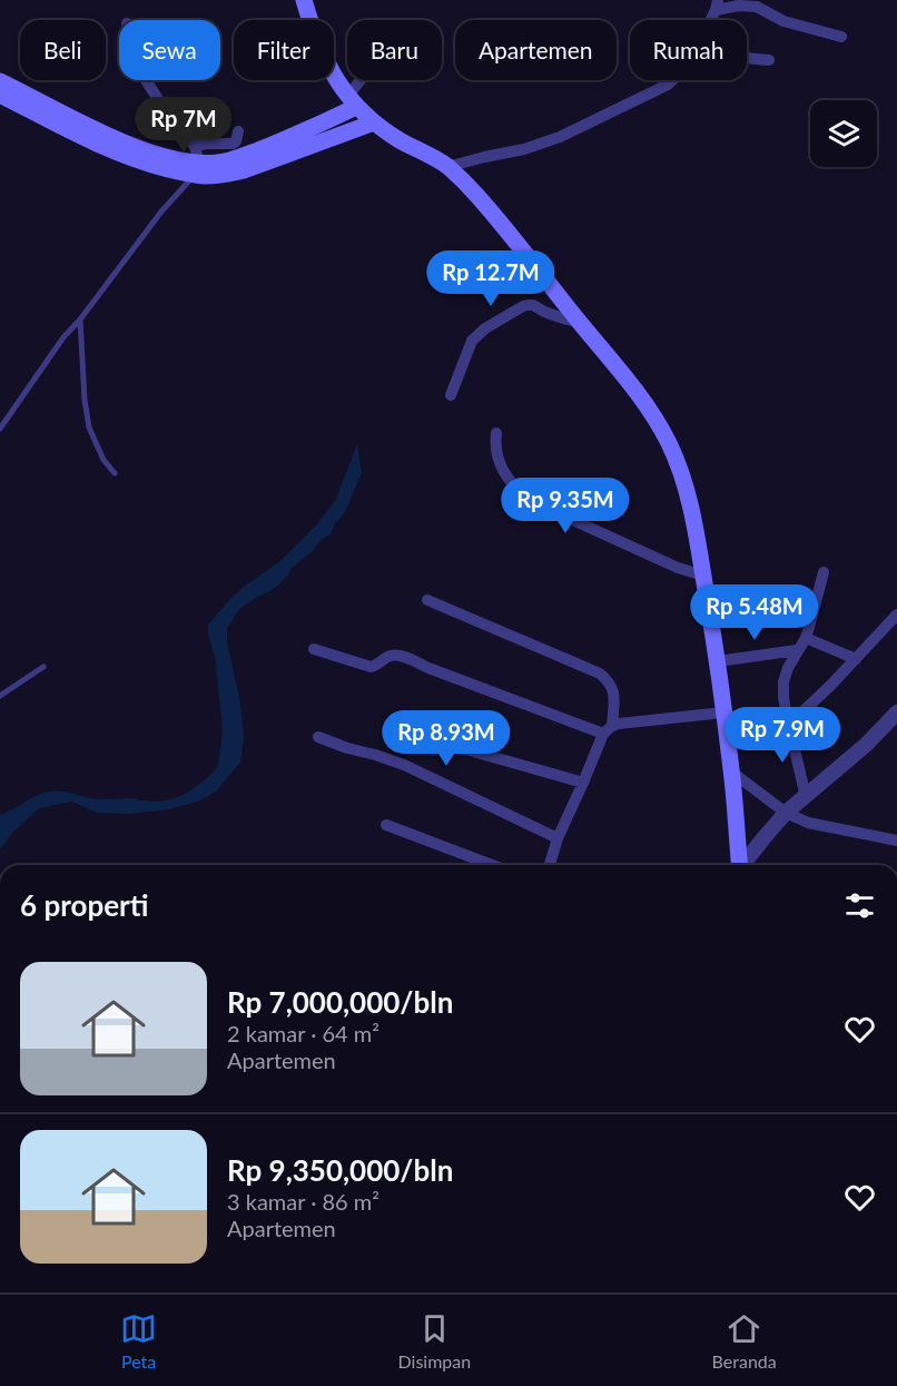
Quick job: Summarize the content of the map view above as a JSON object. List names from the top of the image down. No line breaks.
{"page":{"chip":["Beli","Sewa","Filter","Baru","Apartemen","Rumah"],"price":["Rp 7M","Rp 12.7M","Rp 9.35M","Rp 5.48M","Rp 7.9M","Rp 8.93M"],"heading":"6 properti","list":[{"name":"Rp 7,000,000/bln","note":"2 kamar · 64 m² · Apartemen"},{"name":"Rp 9,350,000/bln","note":"3 kamar · 86 m² · Apartemen"}],"tabs":["Peta","Disimpan","Beranda"]}}
